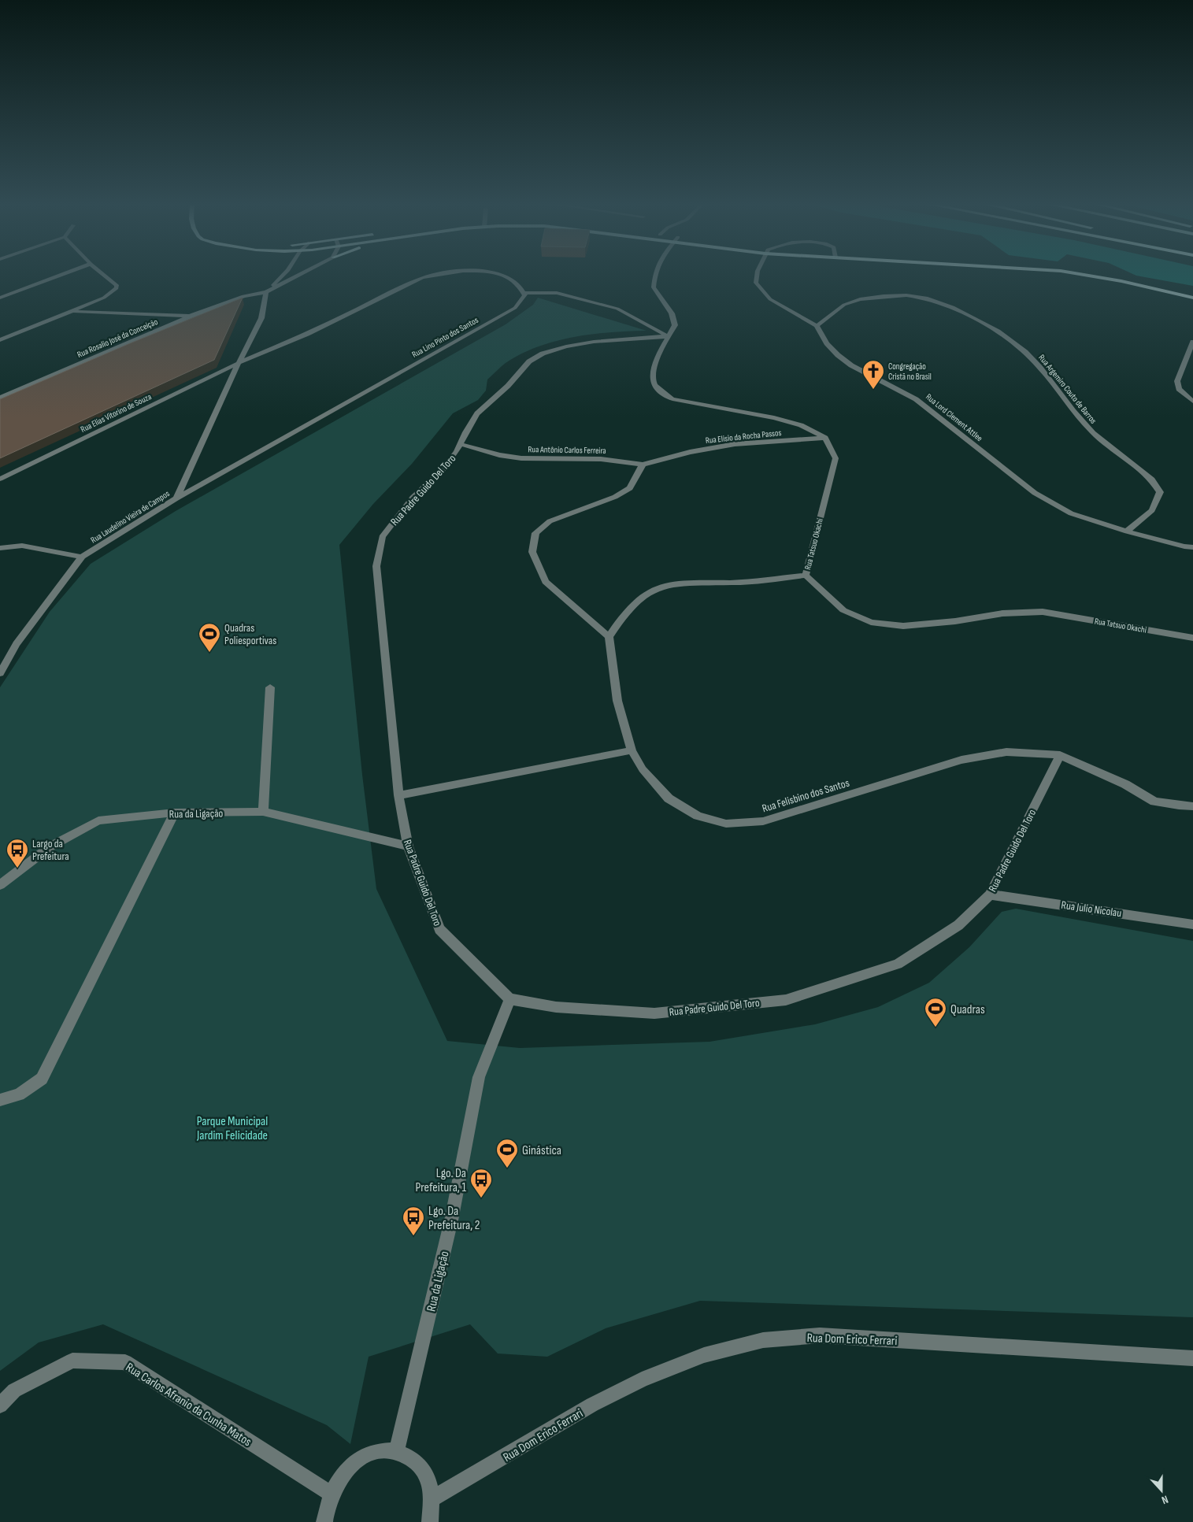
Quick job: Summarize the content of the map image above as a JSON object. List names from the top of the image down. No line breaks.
{"streets":{"street":["Rua Lino Pinto dos Santos","Rua Rosalio José da Conceição","Rua Argemiro Couto de Barros","Rua Elias Vitorino de Souza","Rua Lord Clement Attlee","Rua Elisio da Rocha Passos","Rua Antônio Carlos Ferreira","Rua Padre Guido Del Toro","Rua Laudelino Vieira de Campos","Rua Tatsuo Okachi","Rua Felisbino dos Santos","Rua da Ligação","Rua Julio Nicolau","Rua Dom Erico Ferrari","Rua Carlos Afranio da Cunha Matos"]},"crossings":[["Rua Lino Pinto dos Santos","Rua Laudelino Vieira de Campos"],["Rua Rosalio José da Conceição","Rua Laudelino Vieira de Campos"],["Rua Argemiro Couto de Barros","Rua Lord Clement Attlee"],["Rua Elias Vitorino de Souza","Rua Laudelino Vieira de Campos"],["Rua Elisio da Rocha Passos","Rua Antônio Carlos Ferreira"],["Rua Elisio da Rocha Passos","Rua Tatsuo Okachi"],["Rua Antônio Carlos Ferreira","Rua Padre Guido Del Toro"],["Rua Padre Guido Del Toro","Rua Felisbino dos Santos"],["Rua Padre Guido Del Toro","Rua da Ligação"],["Rua Padre Guido Del Toro","Rua Julio Nicolau"]],"parks":["Parque Municipal Jardim Felicidade"],"places":{"church":["Congregação Cristã no Brasil"],"sports":["Quadras Poliesportivas","Quadras","Ginástica"],"bus stop":["Largo da Prefeitura","Lgo. Da Prefeitura, 1","Lgo. Da Prefeitura, 2"]},"north":"bottom"}
